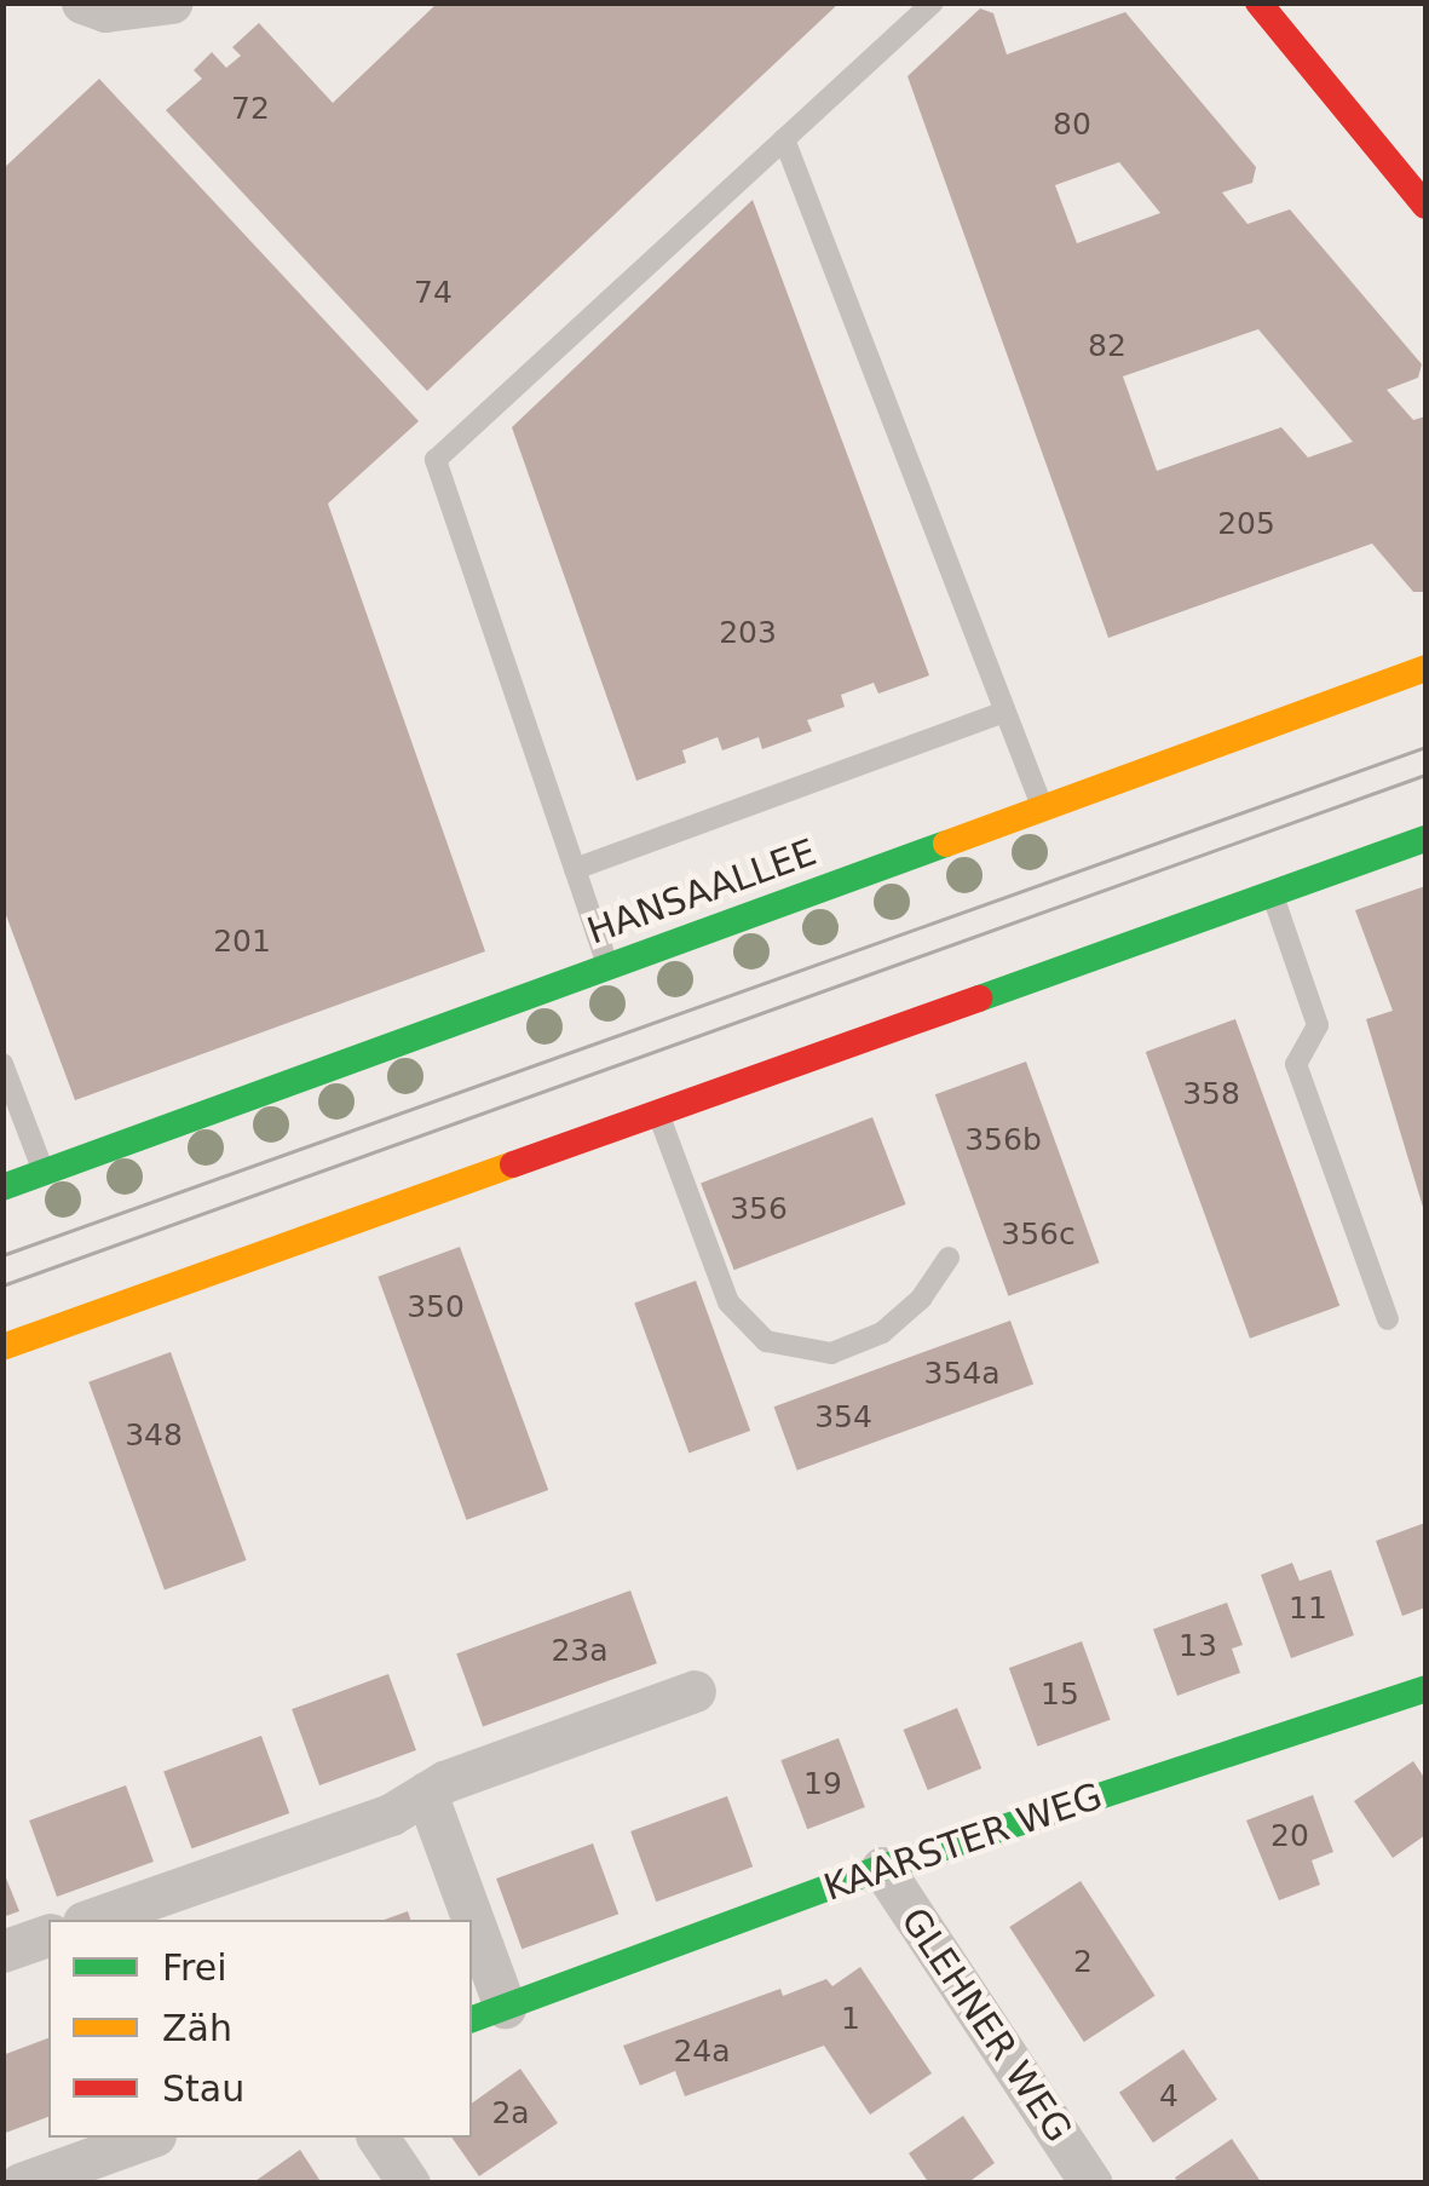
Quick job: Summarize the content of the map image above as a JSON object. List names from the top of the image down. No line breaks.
{"streets":{"street":["HANSAALLEE","KAARSTER WEG","GLEHNER WEG"]},"crossings":[["KAARSTER WEG","GLEHNER WEG"]],"house_numbers":["72","80","74","82","205","203","201","358","356b","356","356c","350","354a","354","348","11","13","23a","15","19","20","2","1","24a","4","2a"],"legend":["Frei","Zäh","Stau"]}
